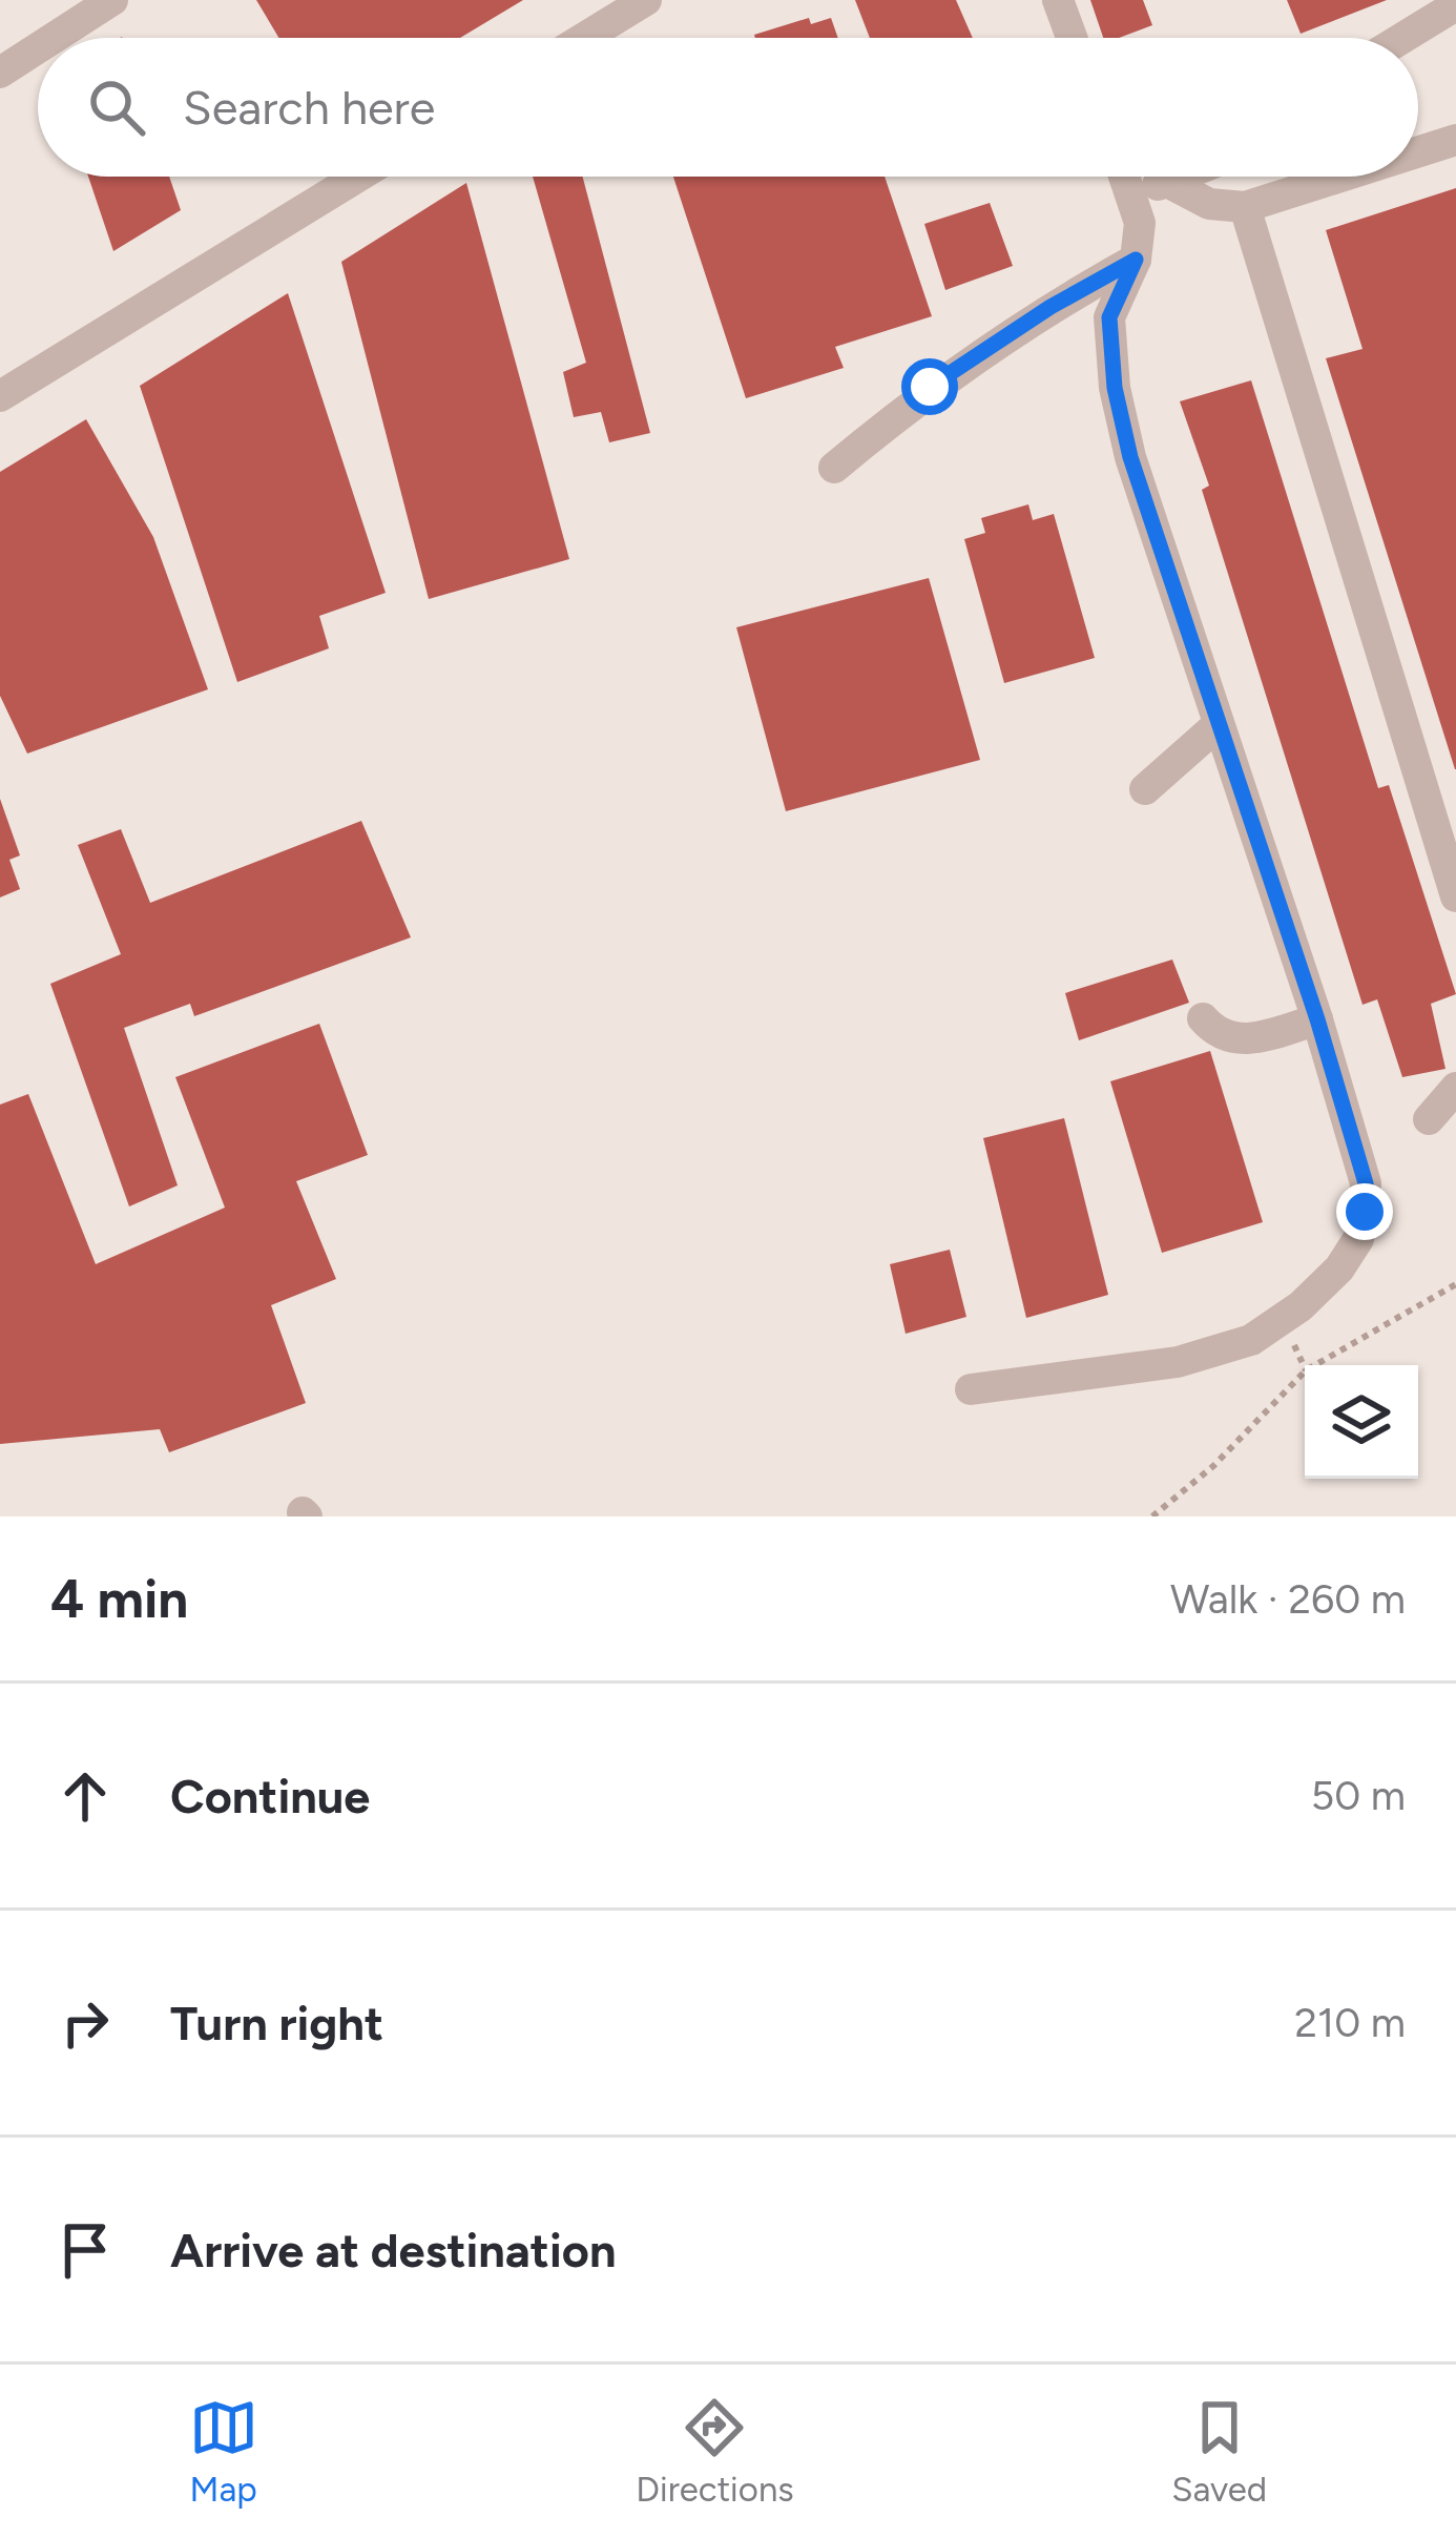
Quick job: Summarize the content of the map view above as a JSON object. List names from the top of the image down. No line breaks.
{"page":{"search":"Search here","heading":["4 min","Walk · 260 m"],"list":[["Continue","50 m"],["Turn right","210 m"],"Arrive at destination"],"nav":["Map","Directions","Saved"]}}
